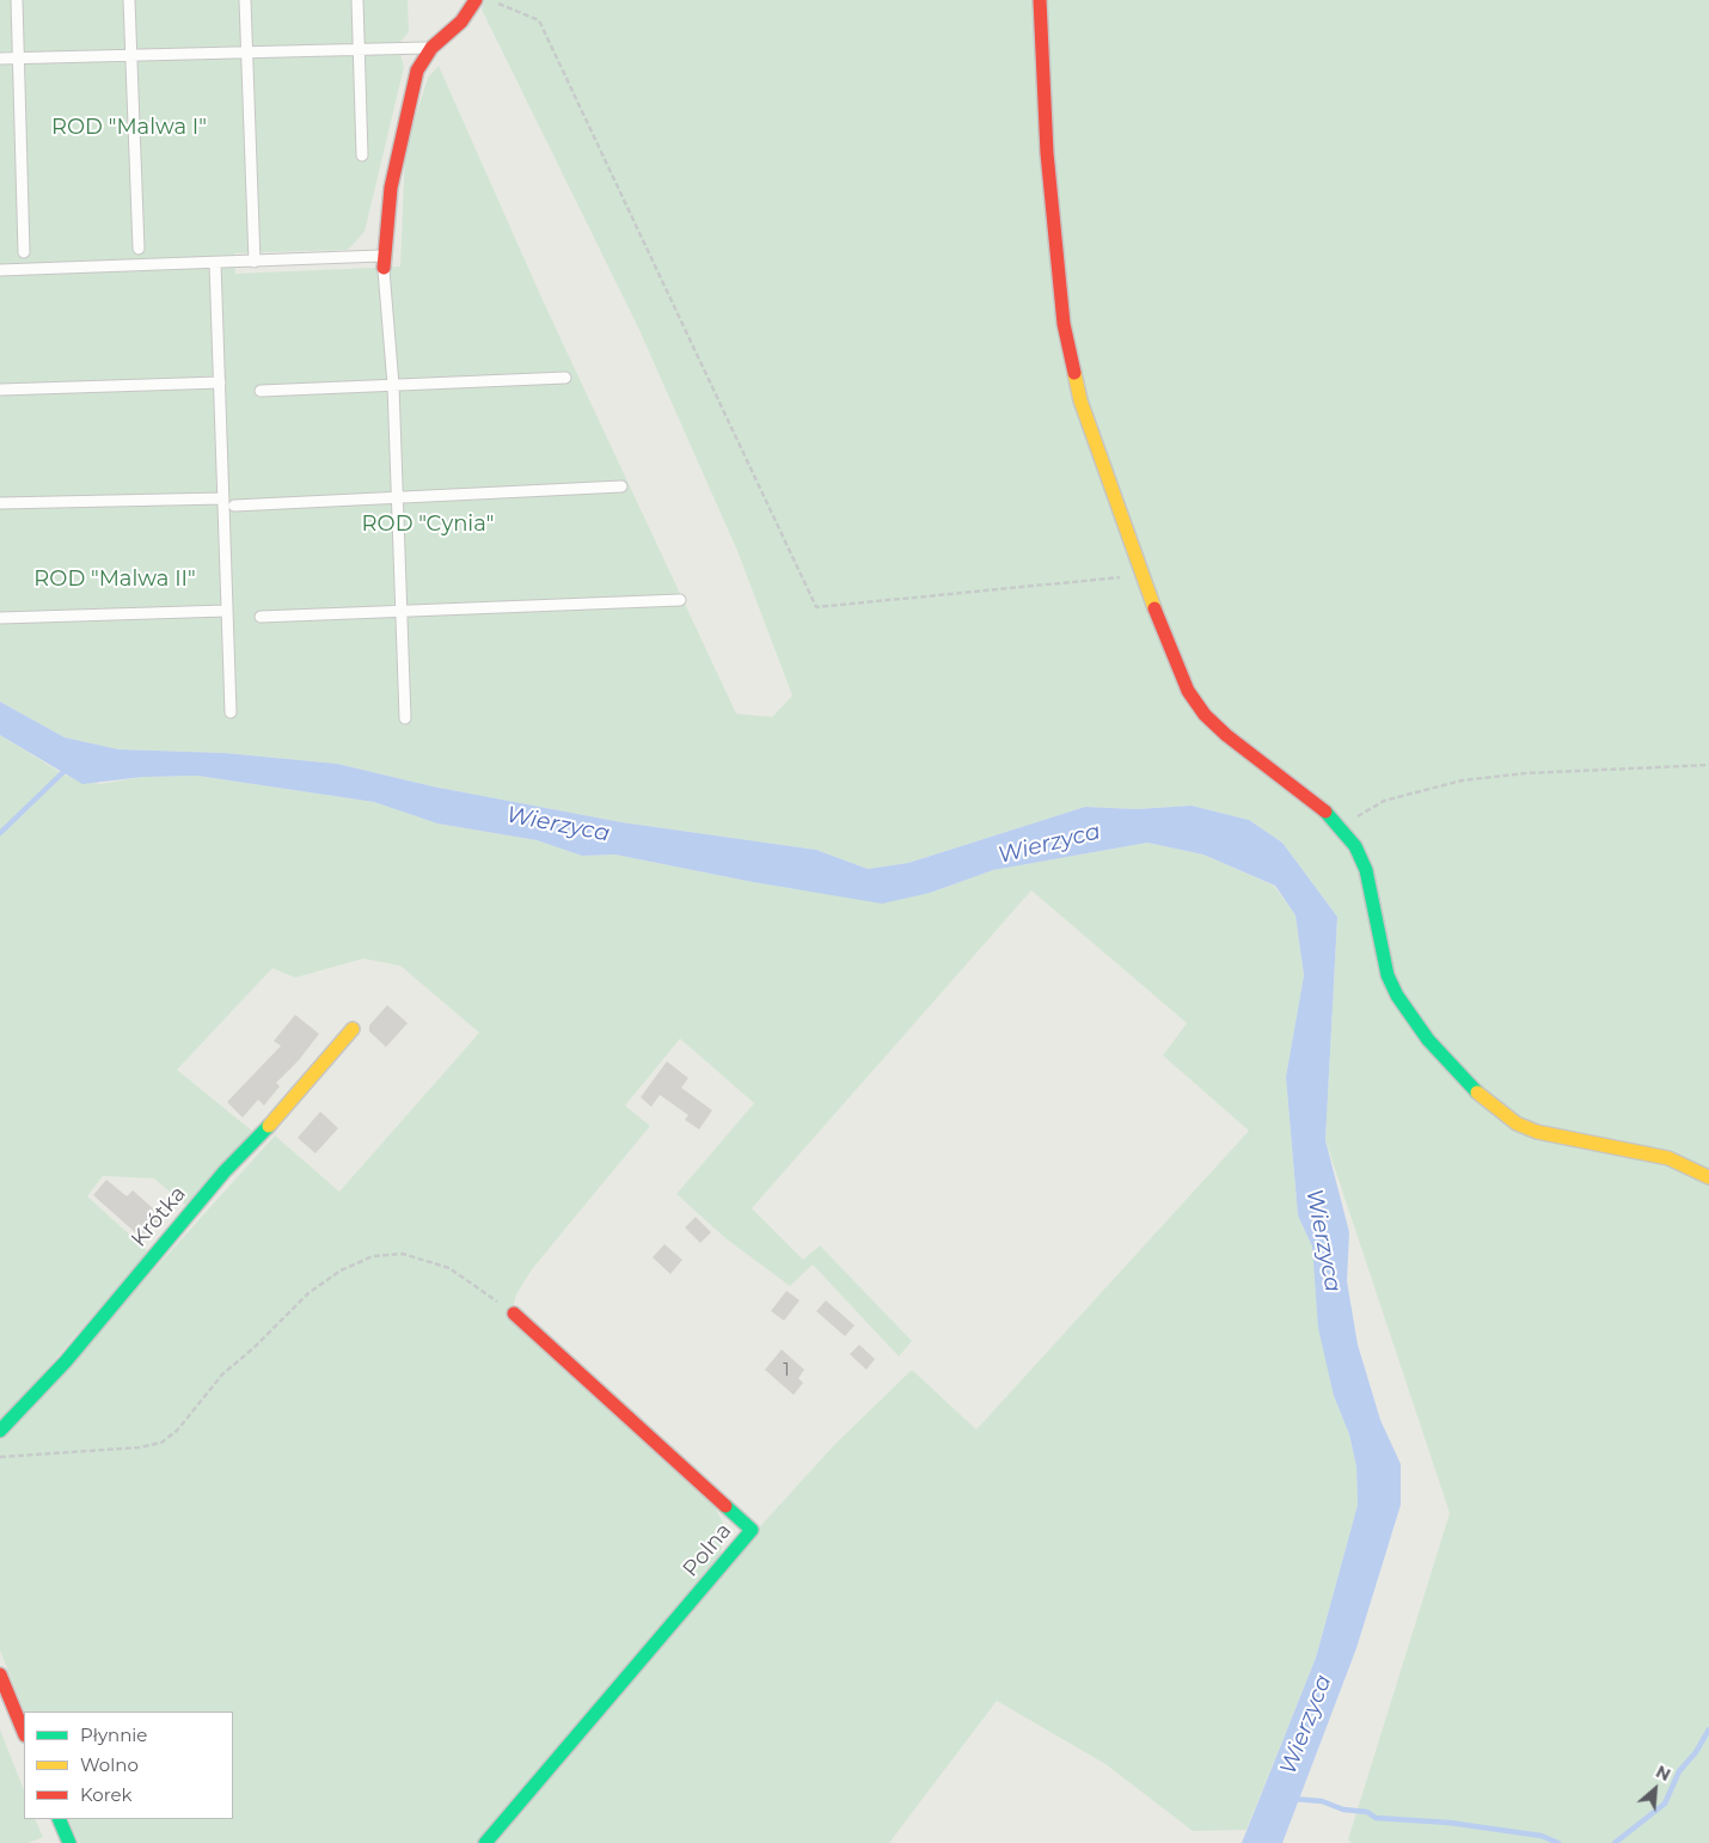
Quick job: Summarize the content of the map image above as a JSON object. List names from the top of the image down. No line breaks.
{"streets":{"street":["Krótka","Polna"]},"water":["Wierzyca"],"parks":["ROD \"Malwa I\"","ROD \"Cynia\"","ROD \"Malwa II\""],"house_numbers":["1"],"legend":["Płynnie","Wolno","Korek"],"north":"top right"}
